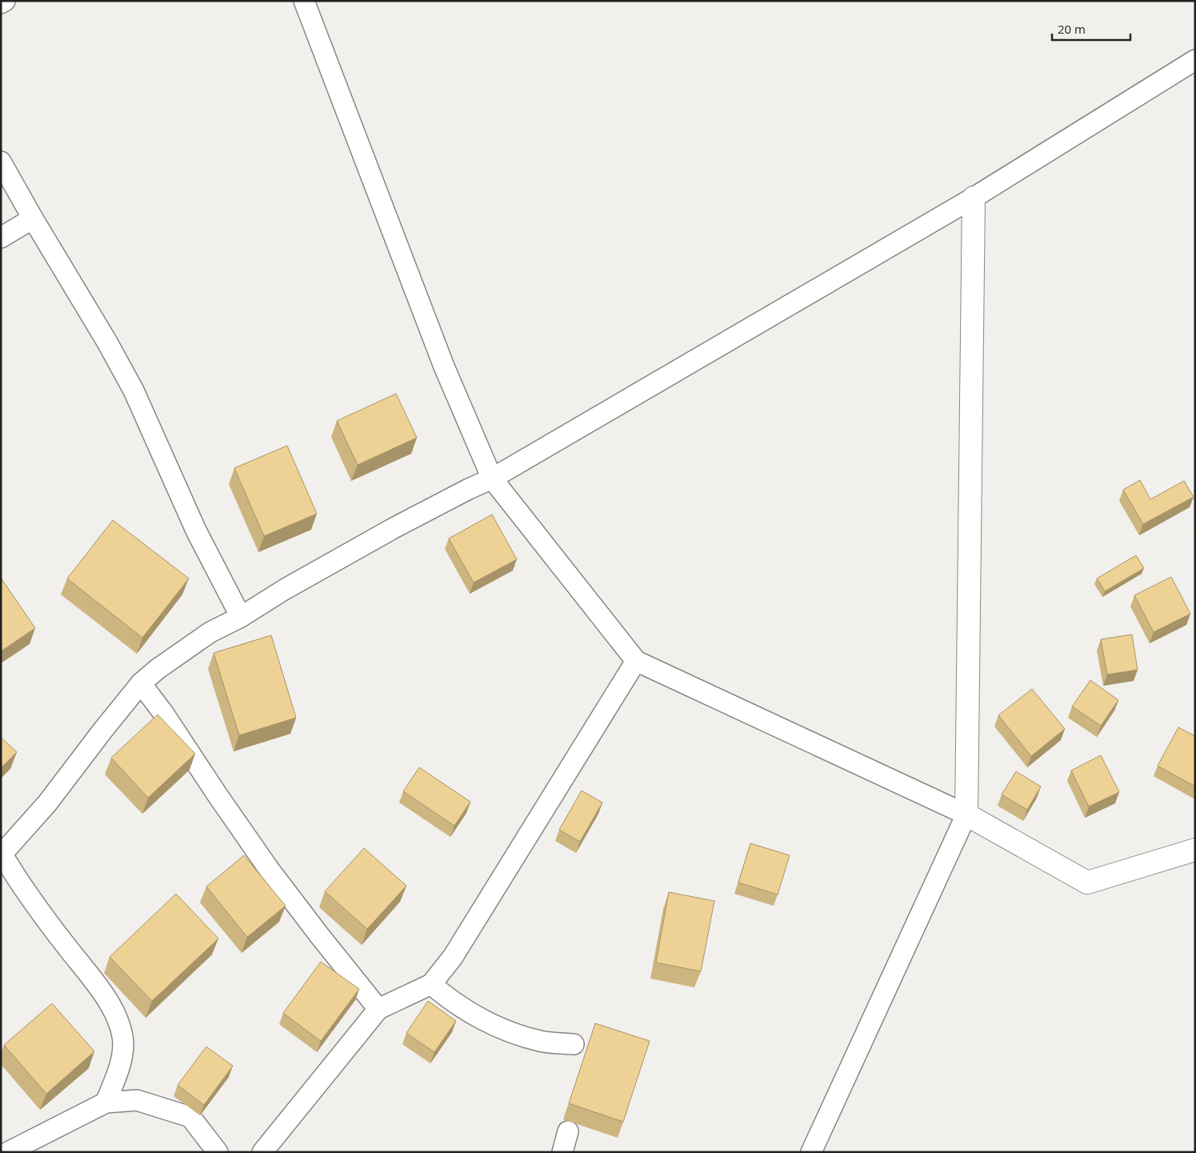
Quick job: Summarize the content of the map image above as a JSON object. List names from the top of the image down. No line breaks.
{"scale_bar":"20 m"}
